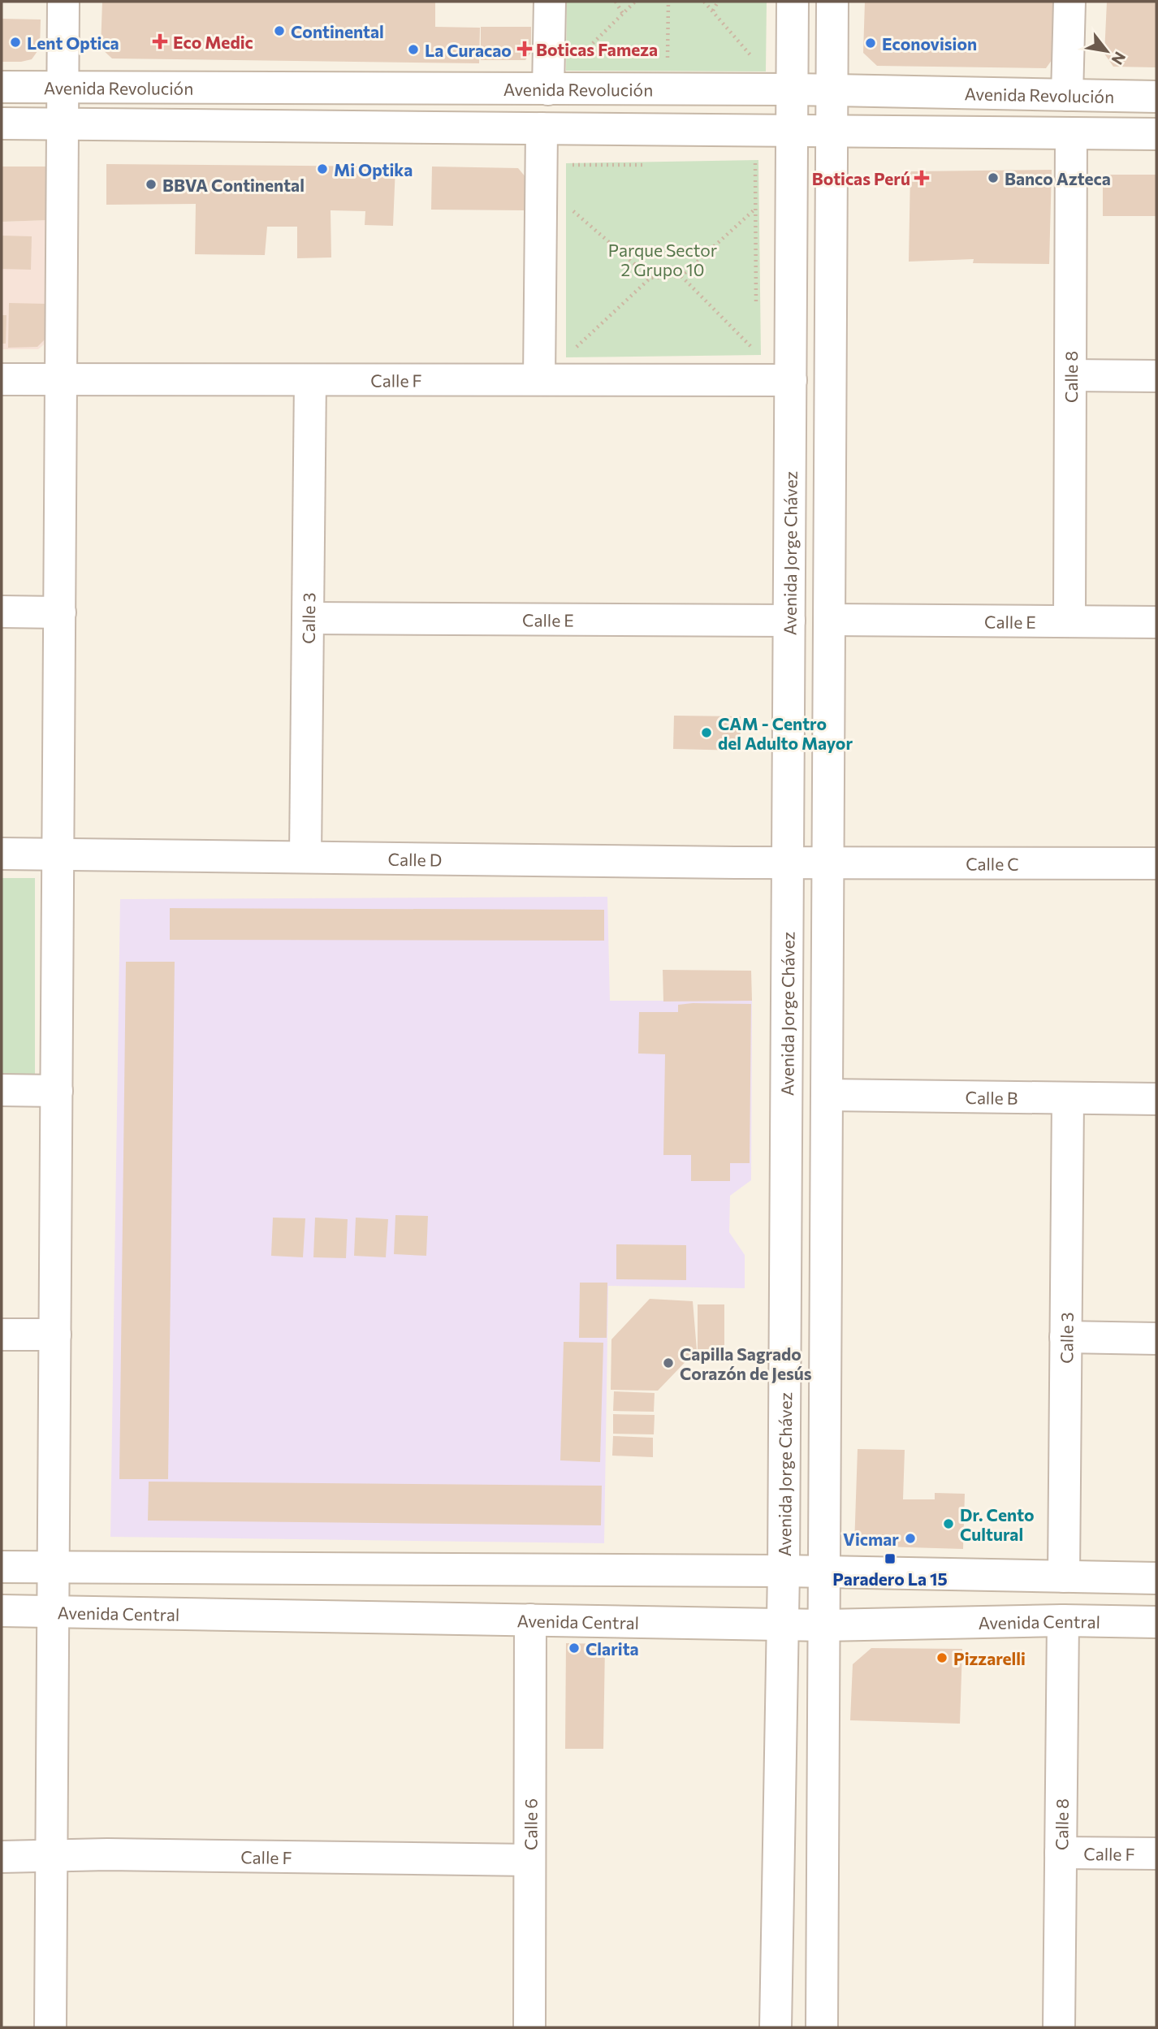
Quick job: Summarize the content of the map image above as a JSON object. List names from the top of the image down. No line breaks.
{"streets":{"street":["Avenida Revolución","Calle 8","Calle F","Avenida Jorge Chávez","Calle 3","Calle E","Calle D","Calle C","Calle B","Avenida Central","Calle 6"]},"crossings":[["Avenida Revolución","Avenida Jorge Chávez"],["Calle 8","Calle F"],["Calle 8","Calle E"],["Calle 8","Avenida Central"],["Calle F","Avenida Jorge Chávez"],["Calle F","Calle 3"],["Calle F","Calle 6"],["Avenida Jorge Chávez","Calle E"],["Avenida Jorge Chávez","Calle D"],["Avenida Jorge Chávez","Avenida Central"],["Calle 3","Calle E"],["Calle 3","Calle D"],["Calle 3","Calle B"],["Calle D","Calle C"],["Avenida Central","Calle 6"]],"parks":["Parque Sector 2 Grupo 10"],"places":{"other":["Continental","Lent Optica","Econovision","La Curacao","Mi Optika","Banco Azteca","BBVA Continental","CAM - Centro del Adulto Mayor","Capilla Sagrado Corazón de Jesús","Dr. Cento Cultural","Vicmar","Clarita","Pizzarelli"],"health":["Eco Medic","Boticas Fameza","Boticas Perú"],"transit":["Paradero La 15"]},"north":"bottom right"}
